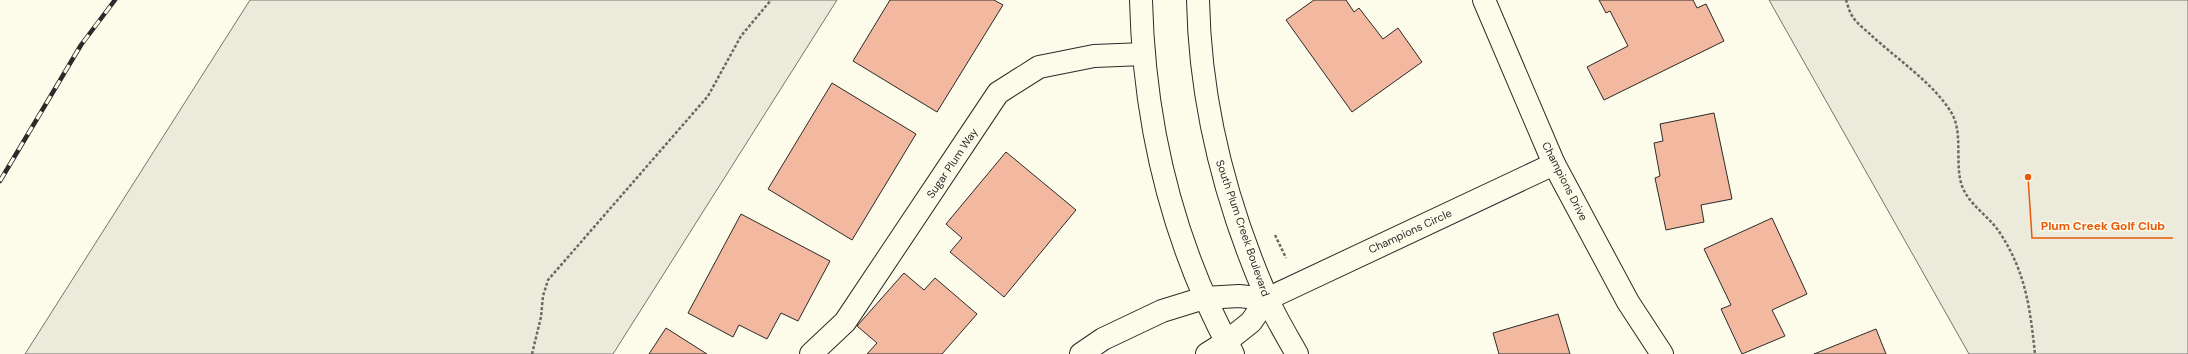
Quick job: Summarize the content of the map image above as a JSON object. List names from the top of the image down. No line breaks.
{"streets":{"street":["Sugar Plum Way","Champions Drive","South Plum Creek Boulevard","Champions Circle"]},"crossings":[["Champions Drive","Champions Circle"],["South Plum Creek Boulevard","Champions Circle"]],"places":["Plum Creek Golf Club"]}
